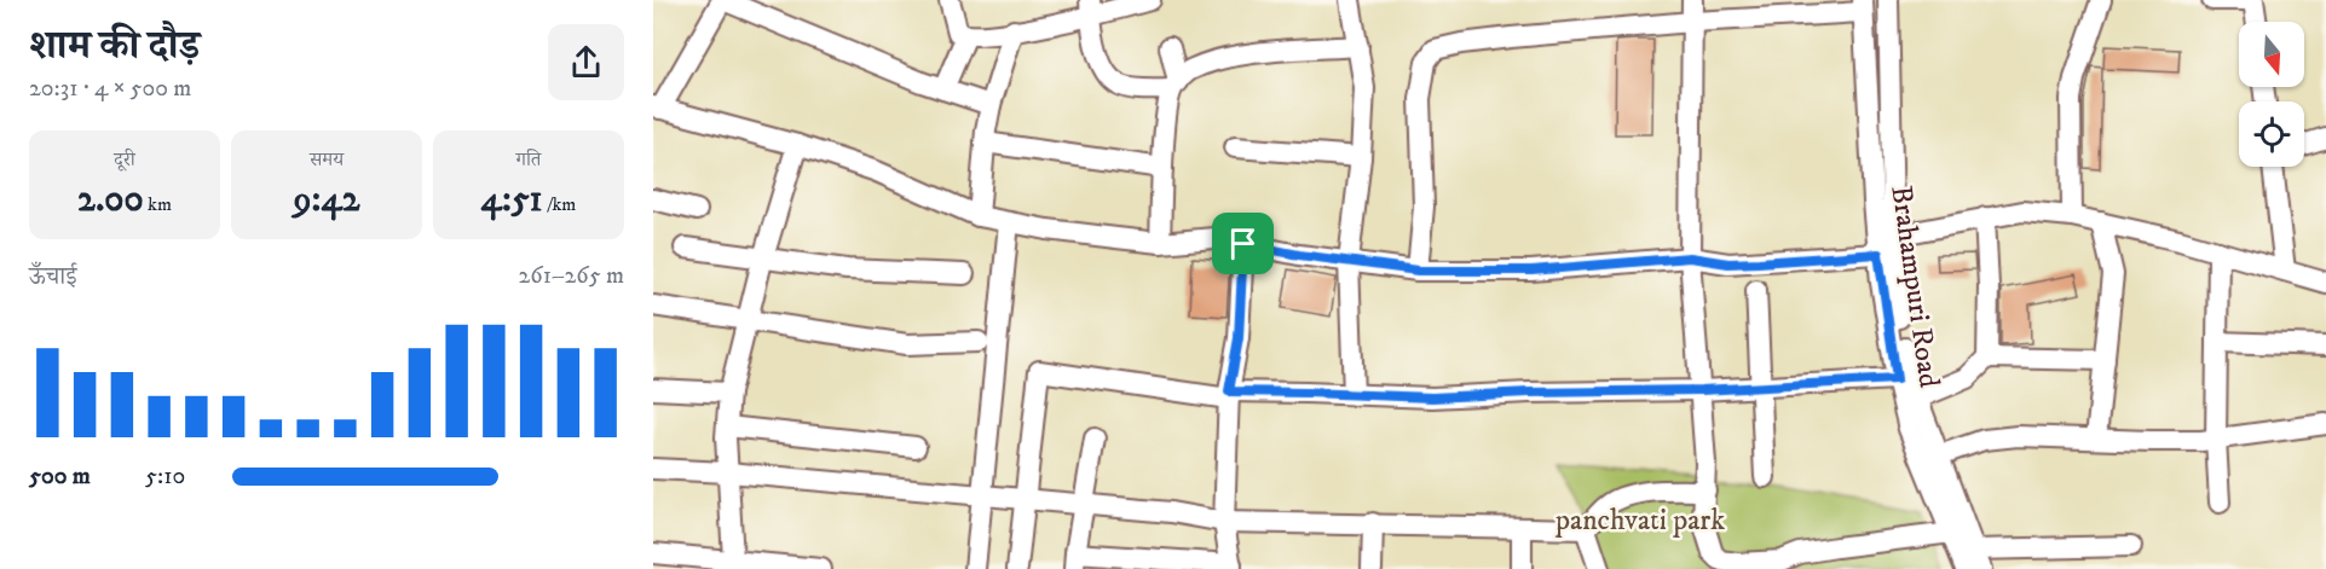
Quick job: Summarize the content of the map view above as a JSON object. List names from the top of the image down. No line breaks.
{"streets":{"street":["Brahampuri Road"]},"parks":["panchvati park"],"north":"bottom","page":{"heading":["शाम की दौड़","20:31 · 4 × 500 m"],"stats":[["दूरी","2.00 km"],["समय","9:42"],["गति","4:51 /km"]],"chart":["ऊँचाई","261–265 m"],"list":[{"name":"500 m","note":"5:10"}]}}
